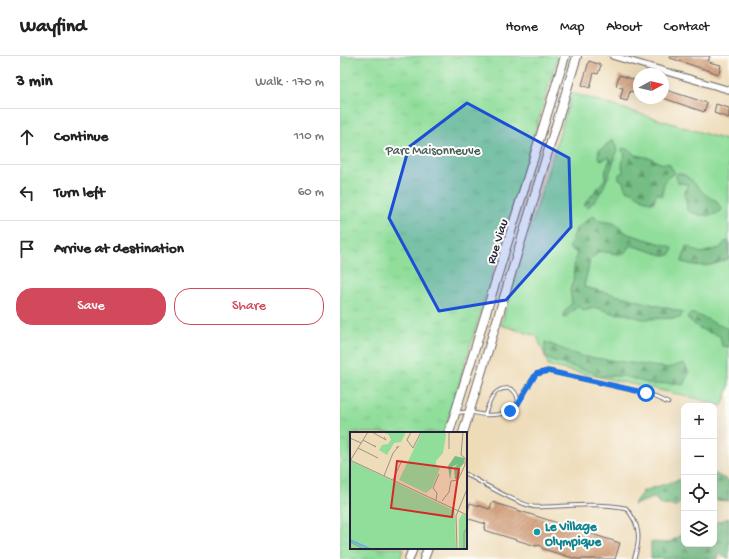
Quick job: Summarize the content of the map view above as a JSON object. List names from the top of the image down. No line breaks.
{"streets":{"main road":["Rue Viau"]},"parks":["Parc Maisonneuve"],"places":["Le Village Olympique"],"north":"right","page":{"header":"Wayfind","nav":["Home","Map","About","Contact"],"heading":["3 min","Walk · 170 m"],"list":[["Continue","110 m"],["Turn left","60 m"],"Arrive at destination"],"buttons":["Save","Share"],"map_buttons":["+","−"]}}
